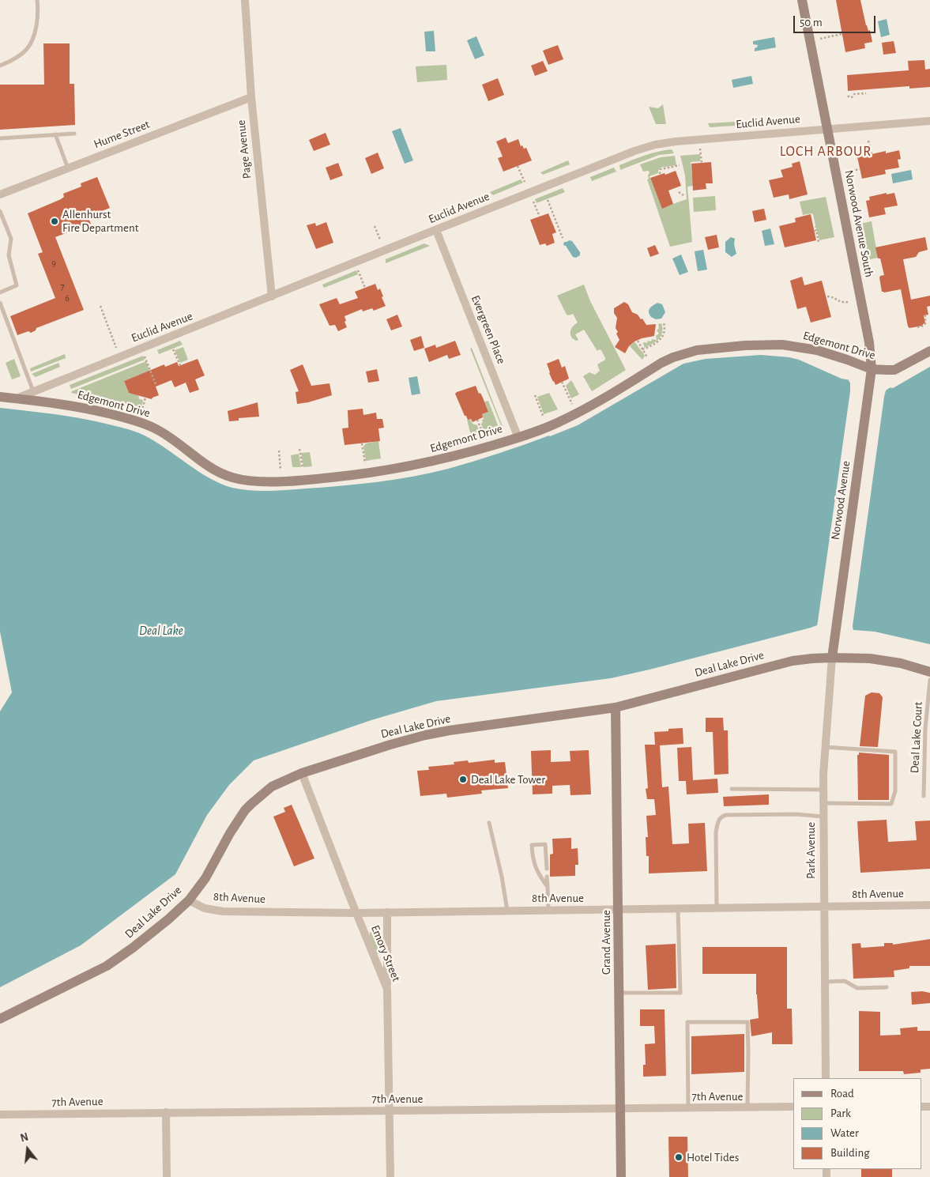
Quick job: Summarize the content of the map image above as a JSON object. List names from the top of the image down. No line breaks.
{"streets":{"main road":["Norwood Avenue South","Edgemont Drive","Norwood Avenue","Deal Lake Drive","Park Avenue","Grand Avenue"],"street":["Euclid Avenue","Hume Street","Page Avenue","Evergreen Place","8th Avenue","Emory Street","7th Avenue"],"lane":["Deal Lake Court"]},"crossings":[["Euclid Avenue","Page Avenue"],["Euclid Avenue","Norwood Avenue South"],["Euclid Avenue","Evergreen Place"],["Euclid Avenue","Edgemont Drive"],["Hume Street","Page Avenue"],["Norwood Avenue South","Edgemont Drive"],["Norwood Avenue South","Norwood Avenue"],["Evergreen Place","Edgemont Drive"],["Norwood Avenue","Park Avenue"],["Deal Lake Drive","Park Avenue"],["Deal Lake Drive","8th Avenue"],["Deal Lake Drive","Grand Avenue"],["Deal Lake Drive","Emory Street"],["Park Avenue","8th Avenue"],["8th Avenue","Grand Avenue"],["8th Avenue","Emory Street"],["Grand Avenue","7th Avenue"],["Emory Street","7th Avenue"]],"districts":["LOCH ARBOUR"],"water":["Deal Lake"],"places":["Allenhurst Fire Department","Deal Lake Tower","Hotel Tides"],"house_numbers":["9","7","6"],"legend":["Road","Park","Water","Building"],"scale_bar":"50 m","north":"top"}
